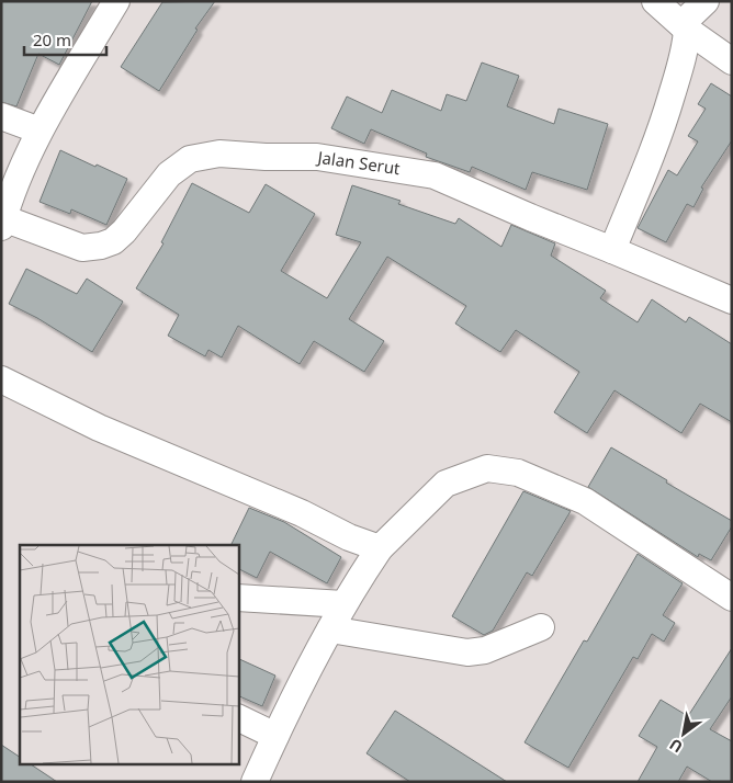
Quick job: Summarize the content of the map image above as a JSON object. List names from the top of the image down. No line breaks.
{"streets":{"street":["Jalan Serut"]},"scale_bar":"20 m","north":"bottom left"}
